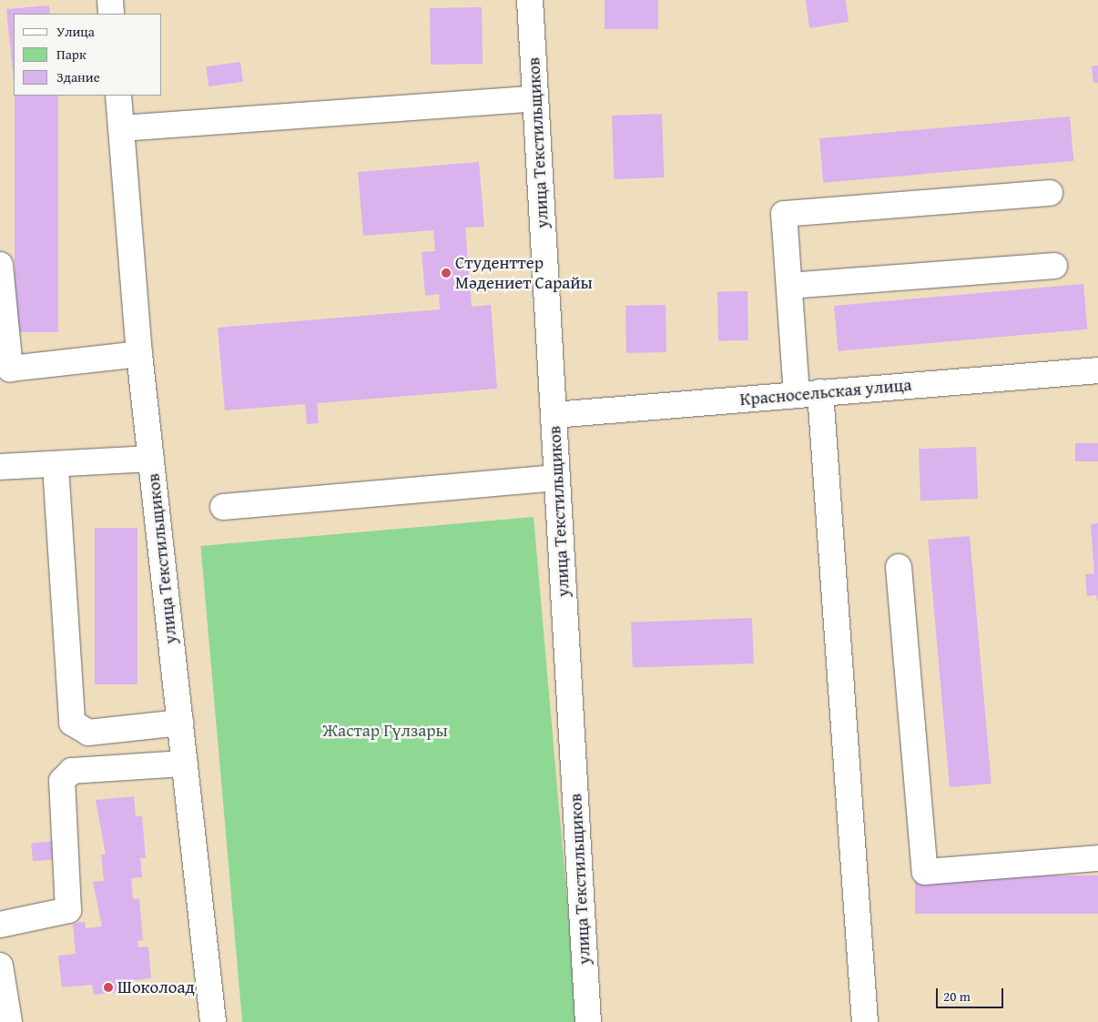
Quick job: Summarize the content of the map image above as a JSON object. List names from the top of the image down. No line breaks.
{"streets":{"street":["улица Текстильщиков","Красносельская улица"]},"crossings":[["улица Текстильщиков","Красносельская улица"]],"parks":["Жастар Гүлзары"],"places":["Студенттер Мәдениет Сарайы","Шоколоад"],"legend":["Улица","Парк","Здание"],"scale_bar":"20 m"}
